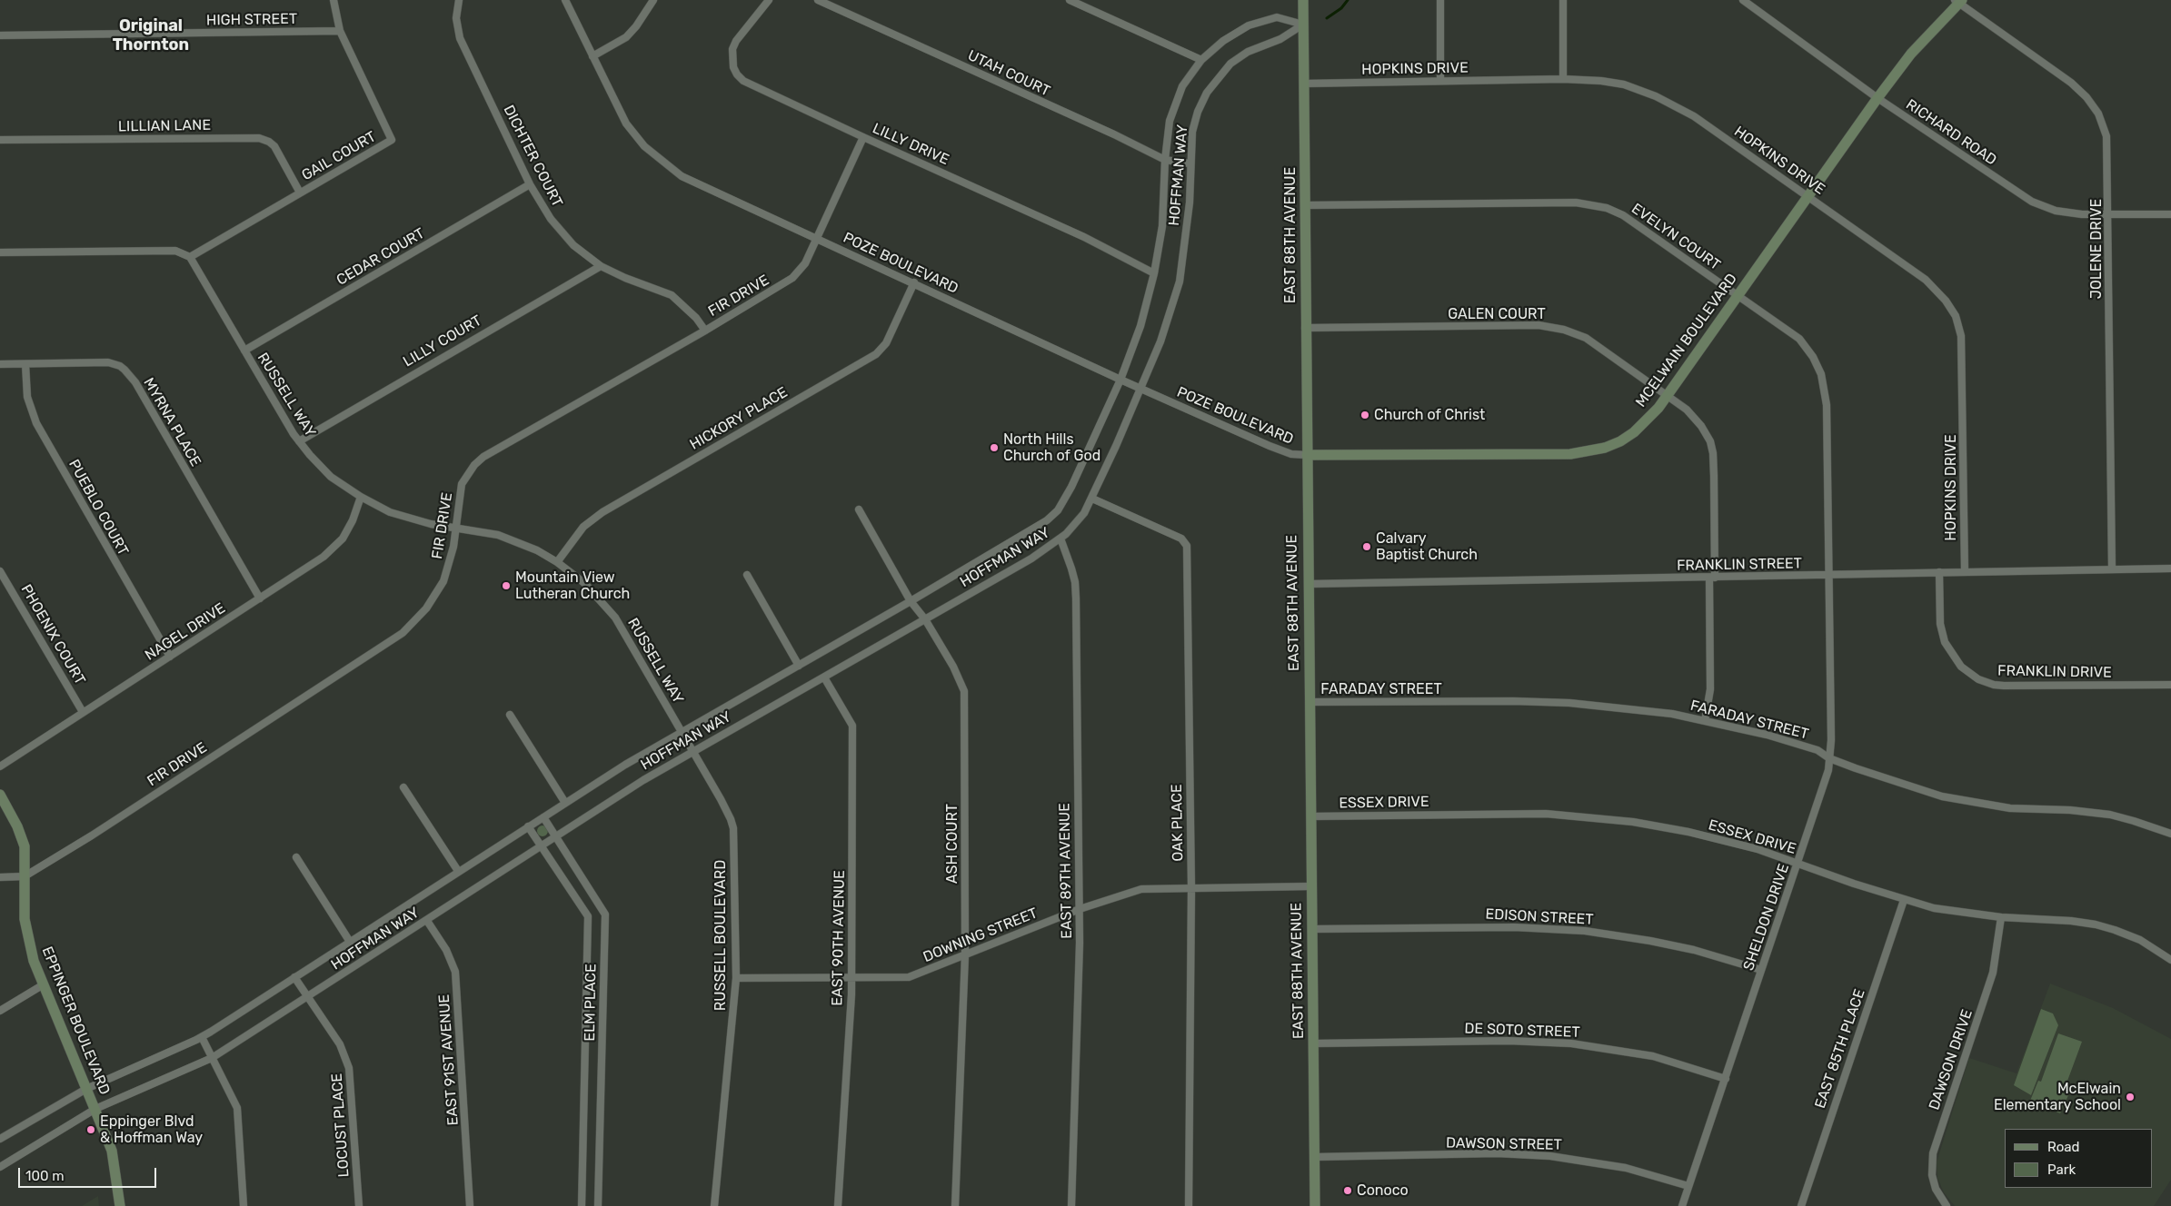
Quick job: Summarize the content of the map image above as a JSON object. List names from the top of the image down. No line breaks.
{"streets":{"street":["HIGH STREET","HOPKINS DRIVE","UTAH COURT","LILLIAN LANE","RICHARD ROAD","LILLY DRIVE","GAIL COURT","DICHTER COURT","HOFFMAN WAY","EAST 88TH AVENUE","EVELYN COURT","JOLENE DRIVE","CEDAR COURT","POZE BOULEVARD","FIR DRIVE","GALEN COURT","MCELWAIN BOULEVARD","LILLY COURT","RUSSELL WAY","HICKORY PLACE","MYRNA PLACE","PUEBLO COURT","FRANKLIN STREET","NAGEL DRIVE","PHOENIX COURT","FRANKLIN DRIVE","FARADAY STREET","ESSEX DRIVE","OAK PLACE","ASH COURT","EAST 89TH AVENUE","EDISON STREET","SHELDON DRIVE","RUSSELL BOULEVARD","DOWNING STREET","EAST 90TH AVENUE","ELM PLACE","EPPINGER BOULEVARD","DE SOTO STREET","EAST 85TH PLACE","EAST 91ST AVENUE","DAWSON DRIVE","LOCUST PLACE","DAWSON STREET"]},"crossings":[["HIGH STREET","GAIL COURT"],["HOPKINS DRIVE","EAST 88TH AVENUE"],["HOPKINS DRIVE","MCELWAIN BOULEVARD"],["HOPKINS DRIVE","FRANKLIN STREET"],["UTAH COURT","HOFFMAN WAY"],["LILLIAN LANE","GAIL COURT"],["RICHARD ROAD","JOLENE DRIVE"],["RICHARD ROAD","MCELWAIN BOULEVARD"],["LILLY DRIVE","HOFFMAN WAY"],["LILLY DRIVE","FIR DRIVE"],["GAIL COURT","RUSSELL WAY"],["DICHTER COURT","CEDAR COURT"],["DICHTER COURT","FIR DRIVE"],["DICHTER COURT","LILLY COURT"],["HOFFMAN WAY","EAST 88TH AVENUE"],["HOFFMAN WAY","POZE BOULEVARD"],["HOFFMAN WAY","RUSSELL WAY"],["HOFFMAN WAY","OAK PLACE"],["HOFFMAN WAY","ASH COURT"],["HOFFMAN WAY","EAST 89TH AVENUE"],["HOFFMAN WAY","RUSSELL BOULEVARD"],["HOFFMAN WAY","EAST 90TH AVENUE"],["HOFFMAN WAY","ELM PLACE"],["HOFFMAN WAY","EPPINGER BOULEVARD"],["HOFFMAN WAY","EAST 91ST AVENUE"],["HOFFMAN WAY","LOCUST PLACE"],["EAST 88TH AVENUE","EVELYN COURT"],["EAST 88TH AVENUE","POZE BOULEVARD"],["EAST 88TH AVENUE","GALEN COURT"],["EAST 88TH AVENUE","MCELWAIN BOULEVARD"],["EAST 88TH AVENUE","FRANKLIN STREET"],["EAST 88TH AVENUE","FARADAY STREET"],["EAST 88TH AVENUE","ESSEX DRIVE"],["EAST 88TH AVENUE","EDISON STREET"],["EAST 88TH AVENUE","DOWNING STREET"],["EAST 88TH AVENUE","DE SOTO STREET"],["EAST 88TH AVENUE","DAWSON STREET"],["EVELYN COURT","MCELWAIN BOULEVARD"],["EVELYN COURT","FRANKLIN STREET"],["EVELYN COURT","SHELDON DRIVE"],["JOLENE DRIVE","MCELWAIN BOULEVARD"],["JOLENE DRIVE","FRANKLIN STREET"],["CEDAR COURT","RUSSELL WAY"],["POZE BOULEVARD","FIR DRIVE"],["POZE BOULEVARD","MCELWAIN BOULEVARD"],["POZE BOULEVARD","HICKORY PLACE"],["FIR DRIVE","RUSSELL WAY"],["FIR DRIVE","EPPINGER BOULEVARD"],["GALEN COURT","MCELWAIN BOULEVARD"],["GALEN COURT","FRANKLIN STREET"],["GALEN COURT","FARADAY STREET"],["LILLY COURT","RUSSELL WAY"],["RUSSELL WAY","HICKORY PLACE"],["RUSSELL WAY","NAGEL DRIVE"],["RUSSELL WAY","RUSSELL BOULEVARD"],["MYRNA PLACE","PUEBLO COURT"],["MYRNA PLACE","NAGEL DRIVE"],["PUEBLO COURT","NAGEL DRIVE"],["FRANKLIN STREET","FRANKLIN DRIVE"],["FRANKLIN STREET","SHELDON DRIVE"],["NAGEL DRIVE","PHOENIX COURT"],["FARADAY STREET","SHELDON DRIVE"],["ESSEX DRIVE","SHELDON DRIVE"],["ESSEX DRIVE","EAST 85TH PLACE"],["ESSEX DRIVE","DAWSON DRIVE"],["OAK PLACE","DOWNING STREET"],["ASH COURT","DOWNING STREET"],["EAST 89TH AVENUE","DOWNING STREET"],["EDISON STREET","SHELDON DRIVE"],["SHELDON DRIVE","DE SOTO STREET"],["SHELDON DRIVE","DAWSON STREET"],["RUSSELL BOULEVARD","DOWNING STREET"],["DOWNING STREET","EAST 90TH AVENUE"]],"districts":["Original Thornton"],"places":["Church of Christ","North Hills Church of God","Calvary Baptist Church","Mountain View Lutheran Church","McElwain Elementary School","Eppinger Blvd & Hoffman Way","Conoco"],"legend":["Road","Park"],"scale_bar":"100 m"}
